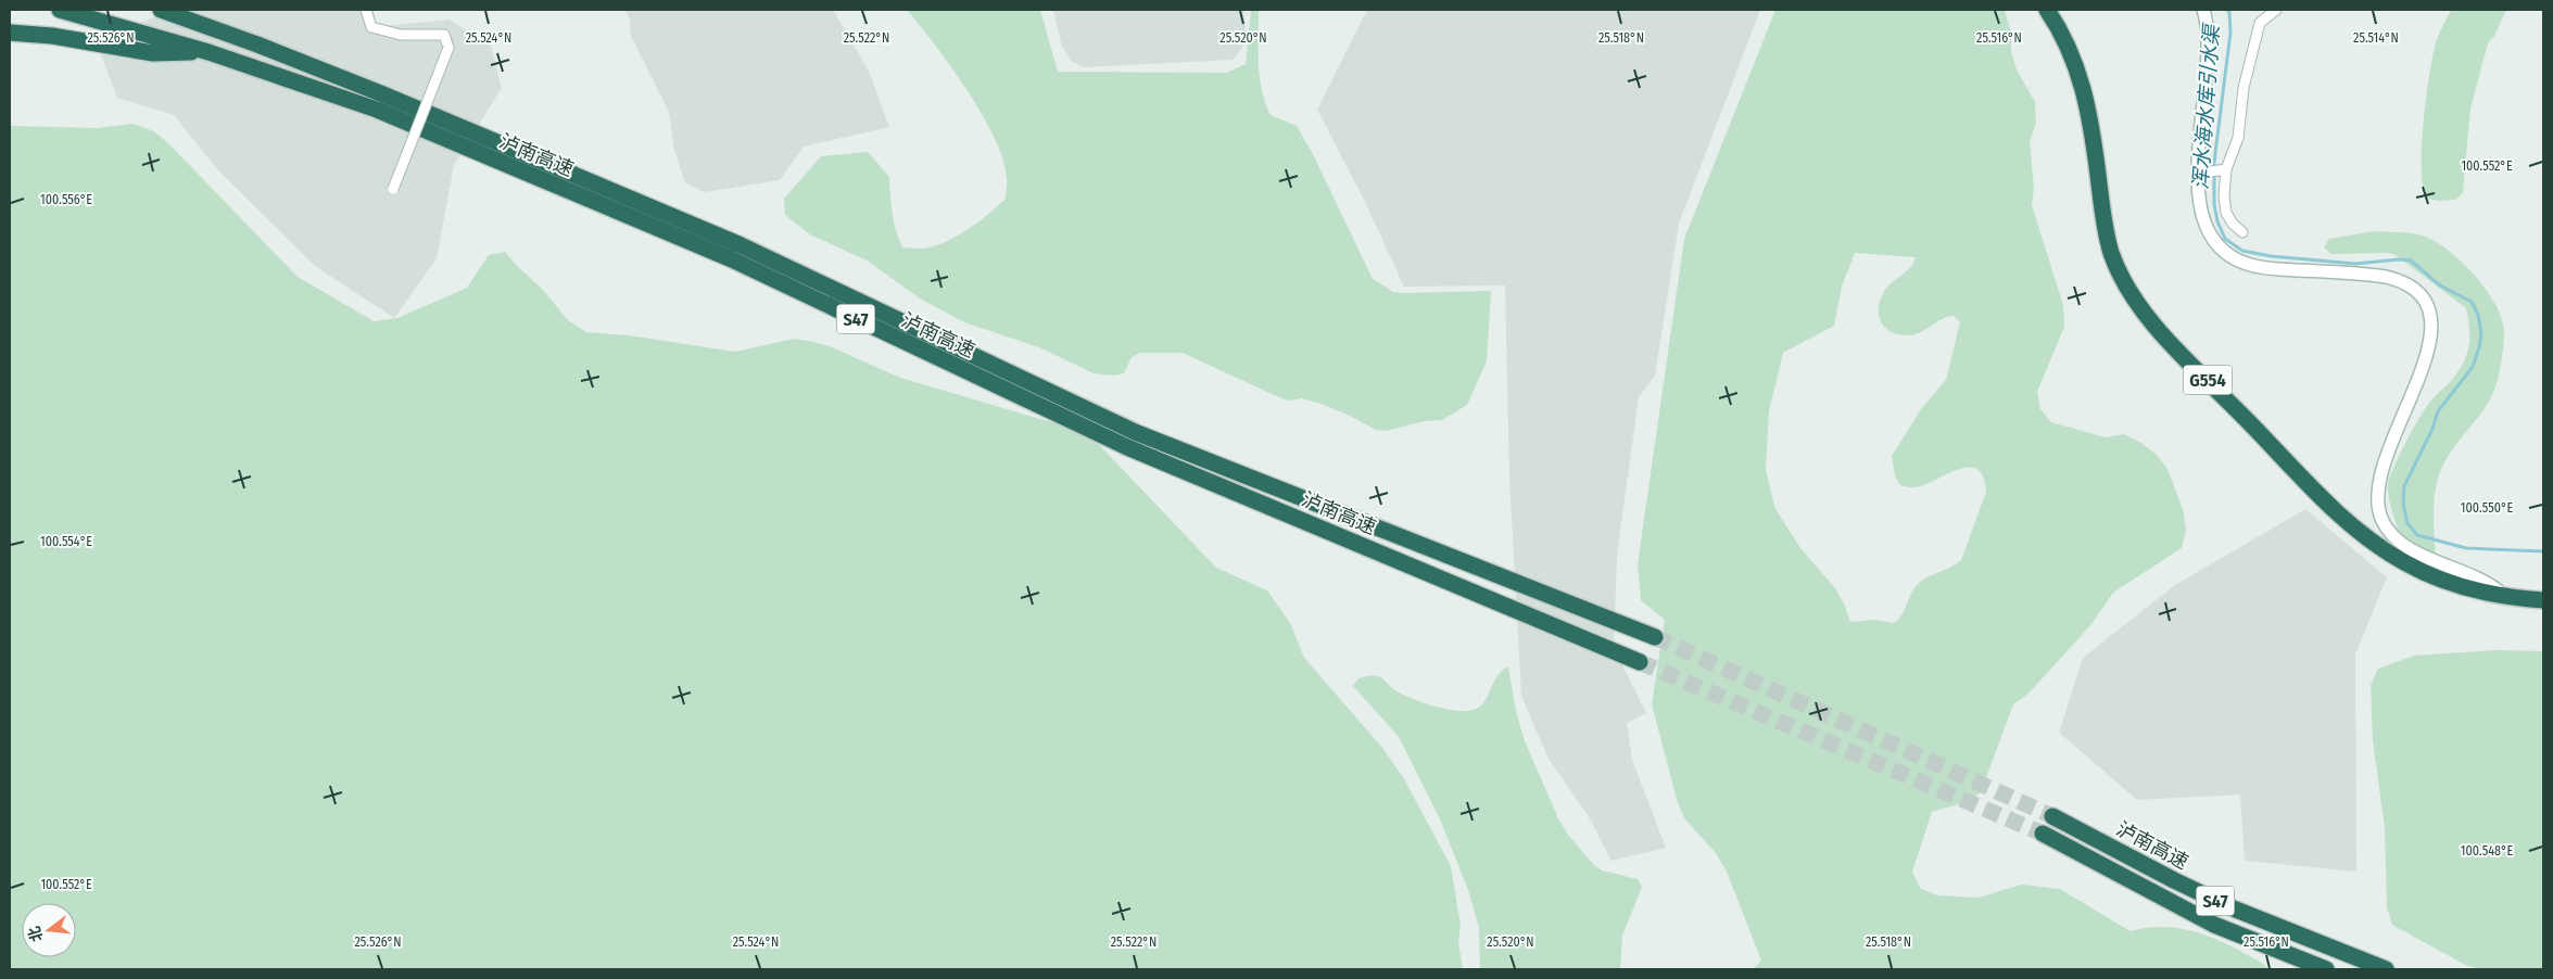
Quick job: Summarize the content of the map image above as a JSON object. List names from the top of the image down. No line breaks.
{"streets":{"highway":["泸南高速","S47","G554"]},"water":["浑水海水库引水渠"],"north":"left","coordinates":["25.526°N","25.524°N","25.522°N","25.520°N","25.518°N","25.516°N","25.514°N","100.552°E","100.556°E","100.550°E","100.554°E","100.548°E"]}
